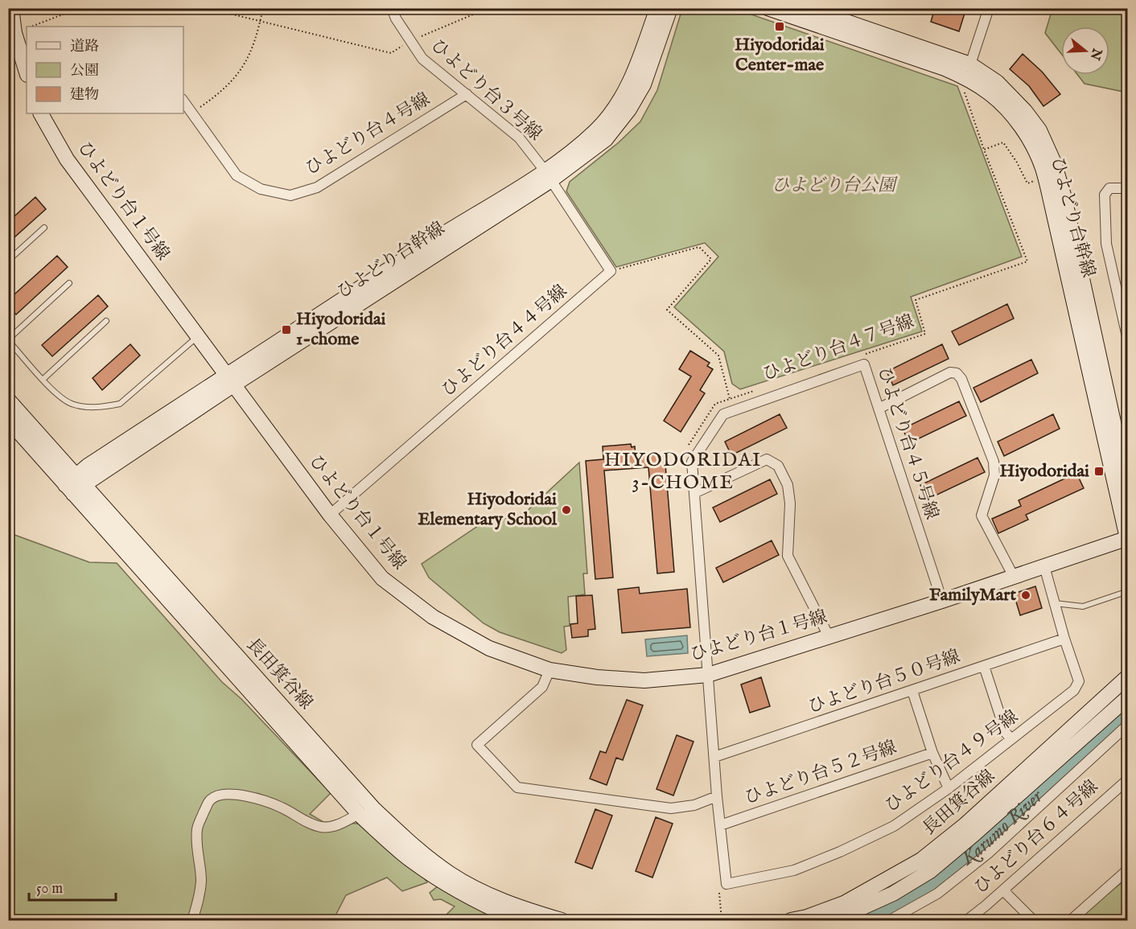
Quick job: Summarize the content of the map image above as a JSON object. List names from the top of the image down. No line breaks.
{"streets":{"street":["ひよどり台３号線","ひよどり台４号線","ひよどり台１号線","ひよどり台幹線","ひよどり台４４号線","ひよどり台４５号線","長田箕谷線","ひよどり台５０号線","ひよどり台４９号線","ひよどり台５２号線","ひよどり台６４号線"],"path":["ひよどり台４７号線"]},"crossings":[["ひよどり台３号線","ひよどり台４号線"],["ひよどり台３号線","ひよどり台幹線"],["ひよどり台１号線","ひよどり台幹線"],["ひよどり台１号線","ひよどり台４４号線"],["ひよどり台１号線","ひよどり台４５号線"],["ひよどり台１号線","ひよどり台４９号線"],["ひよどり台幹線","長田箕谷線"],["ひよどり台５０号線","ひよどり台４９号線"]],"districts":["HIYODORIDAI 3-CHOME"],"water":["Karumo River"],"parks":["ひよどり台公園"],"places":{"transit":["Hiyodoridai Center-mae","Hiyodoridai 1-chome","Hiyodoridai"],"other":["Hiyodoridai Elementary School","FamilyMart"]},"legend":["道路","公園","建物"],"scale_bar":"50 m","north":"right"}
